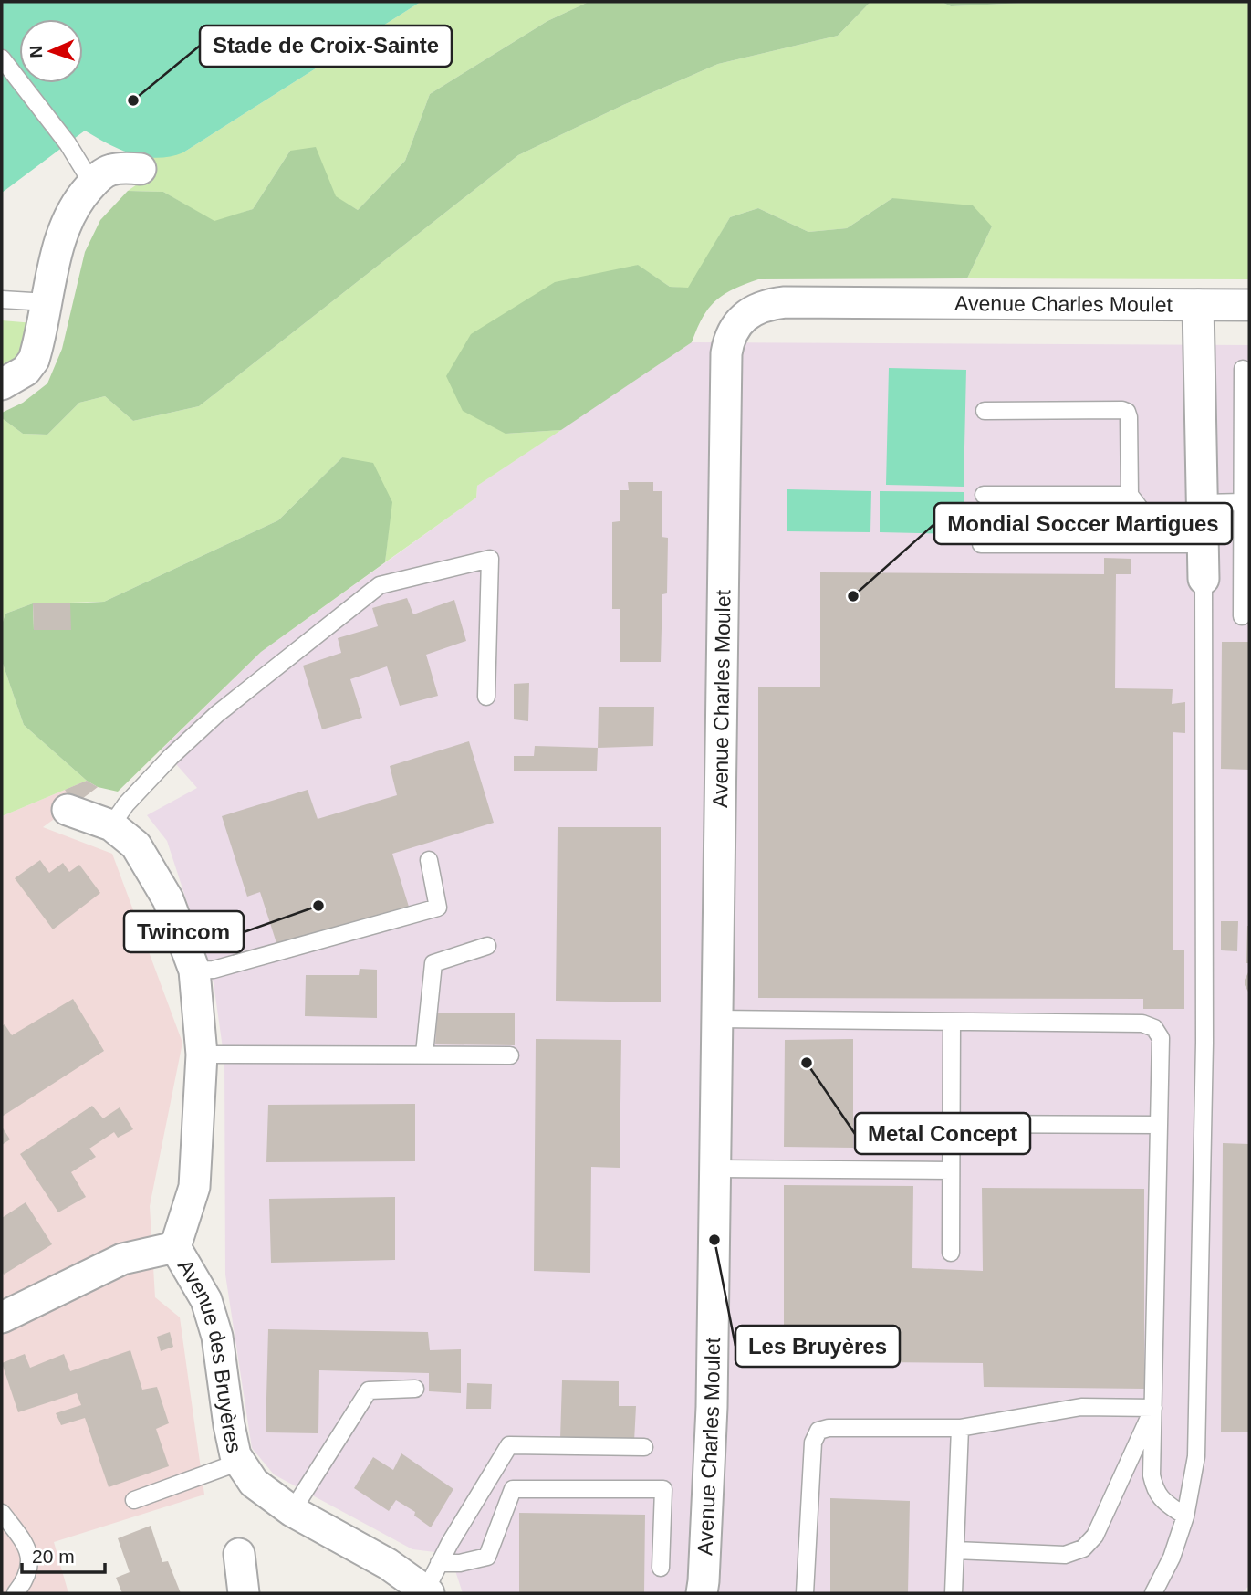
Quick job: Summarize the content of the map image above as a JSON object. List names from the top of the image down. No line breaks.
{"streets":{"street":["Avenue Charles Moulet","Avenue des Bruyères"]},"places":["Stade de Croix-Sainte","Mondial Soccer Martigues","Twincom","Metal Concept","Les Bruyères"],"scale_bar":"20 m","north":"left"}
